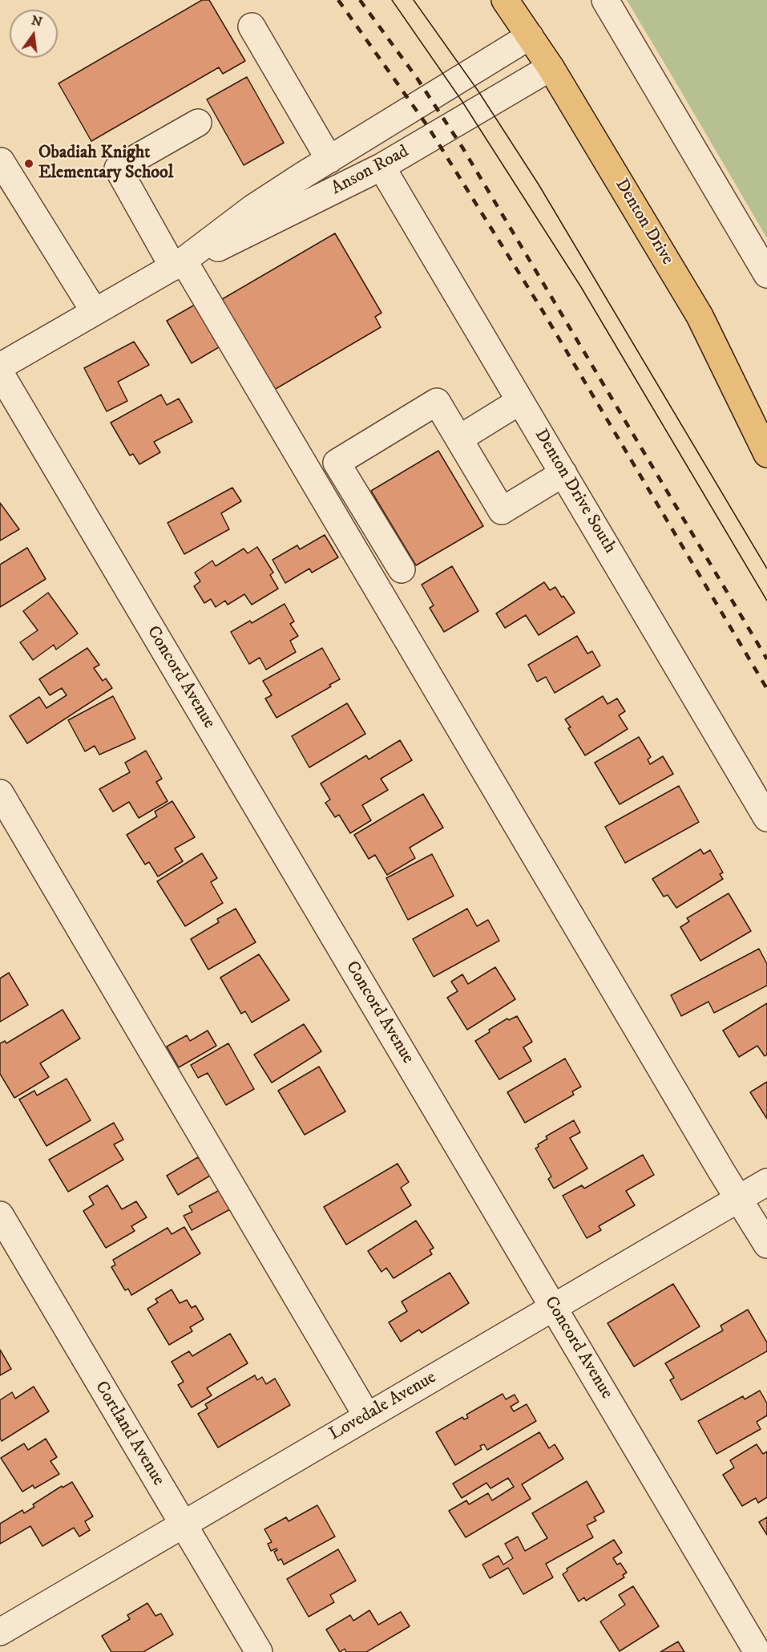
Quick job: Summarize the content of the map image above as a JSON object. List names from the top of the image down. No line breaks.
{"streets":{"main road":["Denton Drive"],"street":["Anson Road","Denton Drive South","Concord Avenue","Lovedale Avenue","Cortland Avenue"]},"crossings":[["Anson Road","Denton Drive"],["Anson Road","Denton Drive South"],["Concord Avenue","Lovedale Avenue"],["Lovedale Avenue","Cortland Avenue"]],"places":["Obadiah Knight Elementary School"],"north":"top"}
